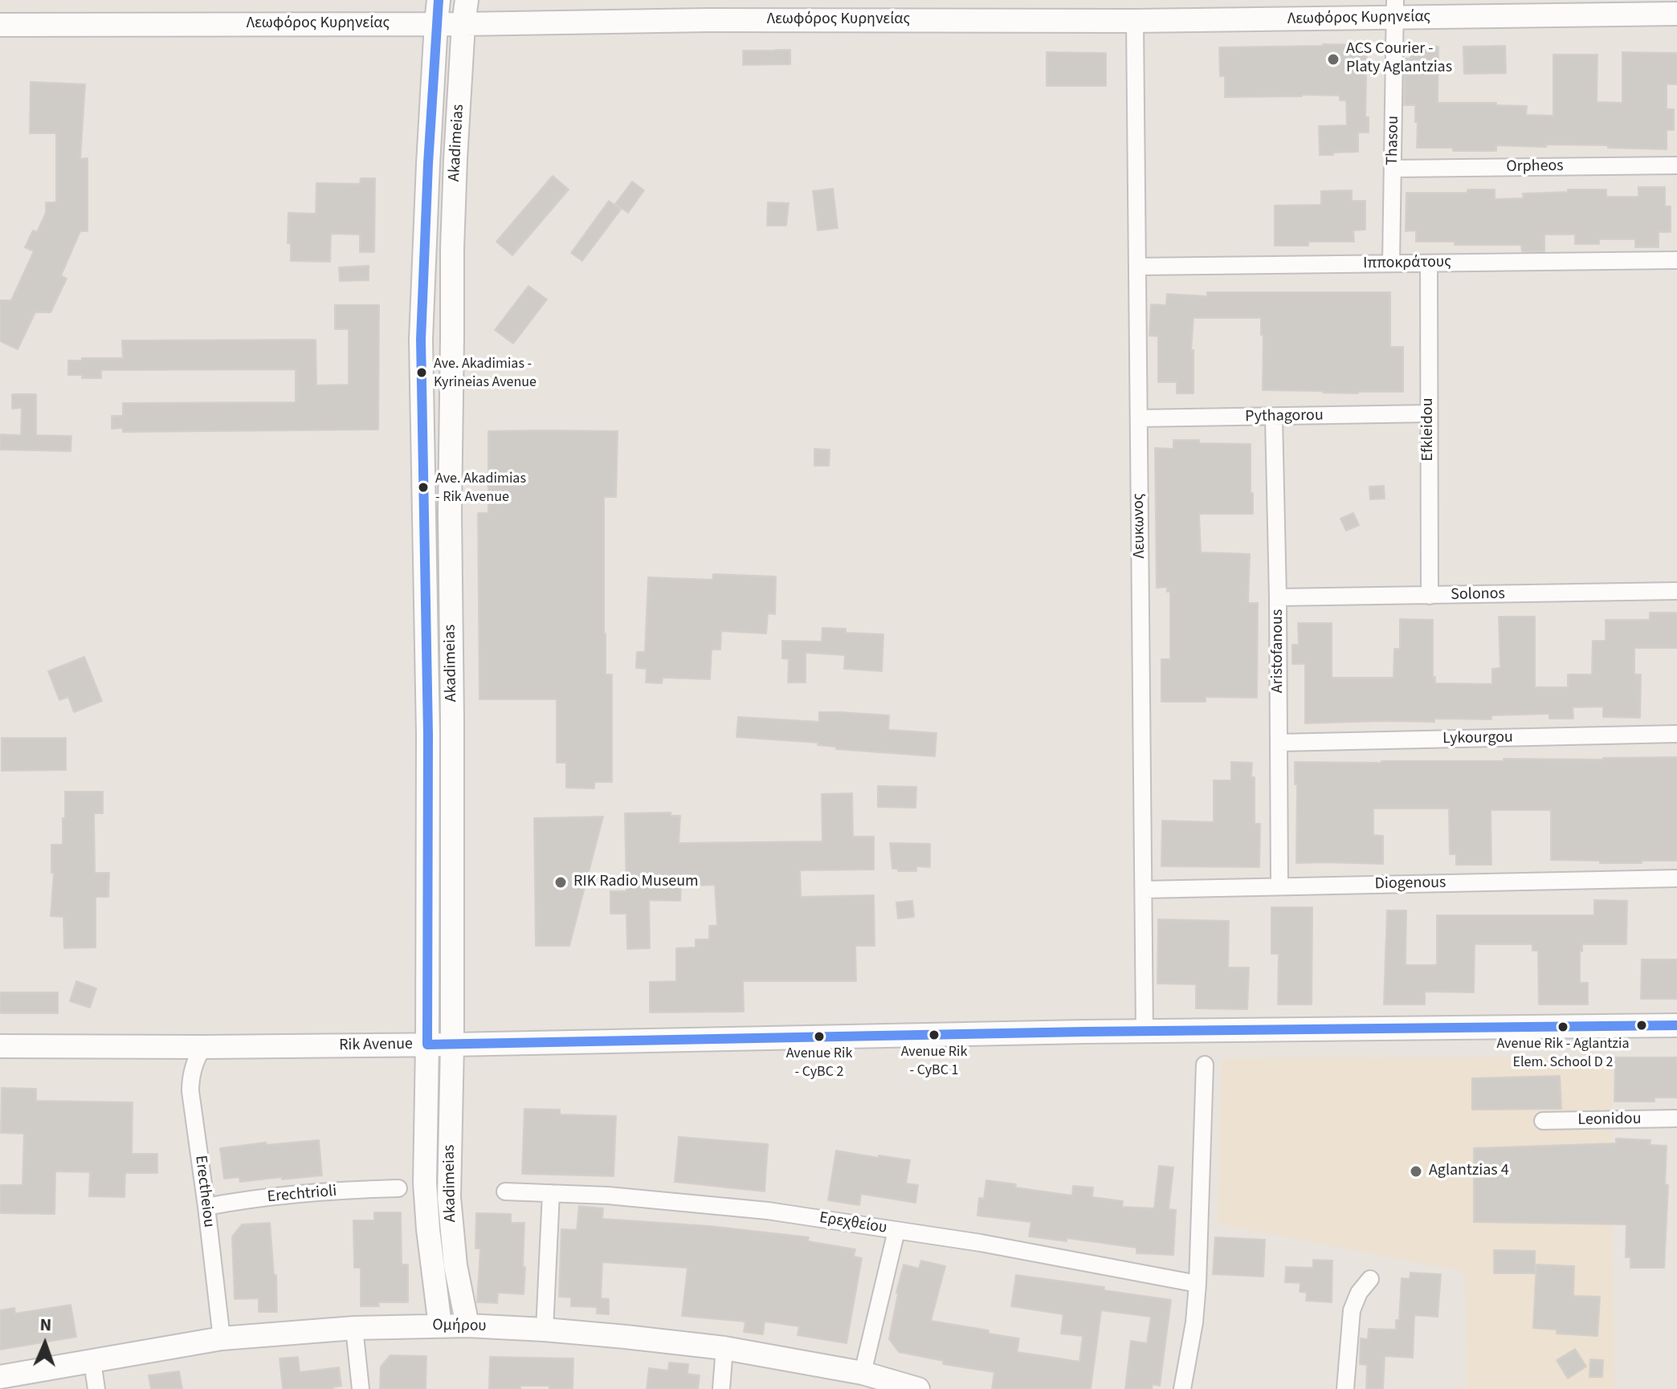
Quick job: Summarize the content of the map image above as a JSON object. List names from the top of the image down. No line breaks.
{"streets":{"main road":["Λεωφόρος Κυρηνείας","Akadimeias","Rik Avenue","Ομήρου"],"street":["Thasou","Orpheos","Ιπποκράτους","Pythagorou","Efkleidou","Λευκωνος","Solonos","Aristofanous","Lykourgou","Diogenous","Leonidou","Erectheiou","Erechtrioli","Ερεχθείου"]},"crossings":[["Λεωφόρος Κυρηνείας","Thasou"],["Λεωφόρος Κυρηνείας","Akadimeias"],["Λεωφόρος Κυρηνείας","Λευκωνος"],["Thasou","Orpheos"],["Thasou","Ιπποκράτους"],["Akadimeias","Rik Avenue"],["Akadimeias","Ομήρου"],["Ιπποκράτους","Efkleidou"],["Ιπποκράτους","Λευκωνος"],["Pythagorou","Efkleidou"],["Pythagorou","Λευκωνος"],["Pythagorou","Aristofanous"],["Efkleidou","Solonos"],["Λευκωνος","Diogenous"],["Λευκωνος","Rik Avenue"],["Solonos","Aristofanous"],["Aristofanous","Lykourgou"],["Aristofanous","Diogenous"],["Rik Avenue","Erectheiou"],["Erectheiou","Erechtrioli"],["Erectheiou","Ομήρου"]],"places":["ACS Courier - Platy Aglantzias","Ave. Akadimias - Kyrineias Avenue","Ave. Akadimias - Rik Avenue","RIK Radio Museum","Avenue Rik - Aglantzia Elem. School D 2","Avenue Rik - CyBC 1","Avenue Rik - CyBC 2","Aglantzias 4"],"north":"top"}
